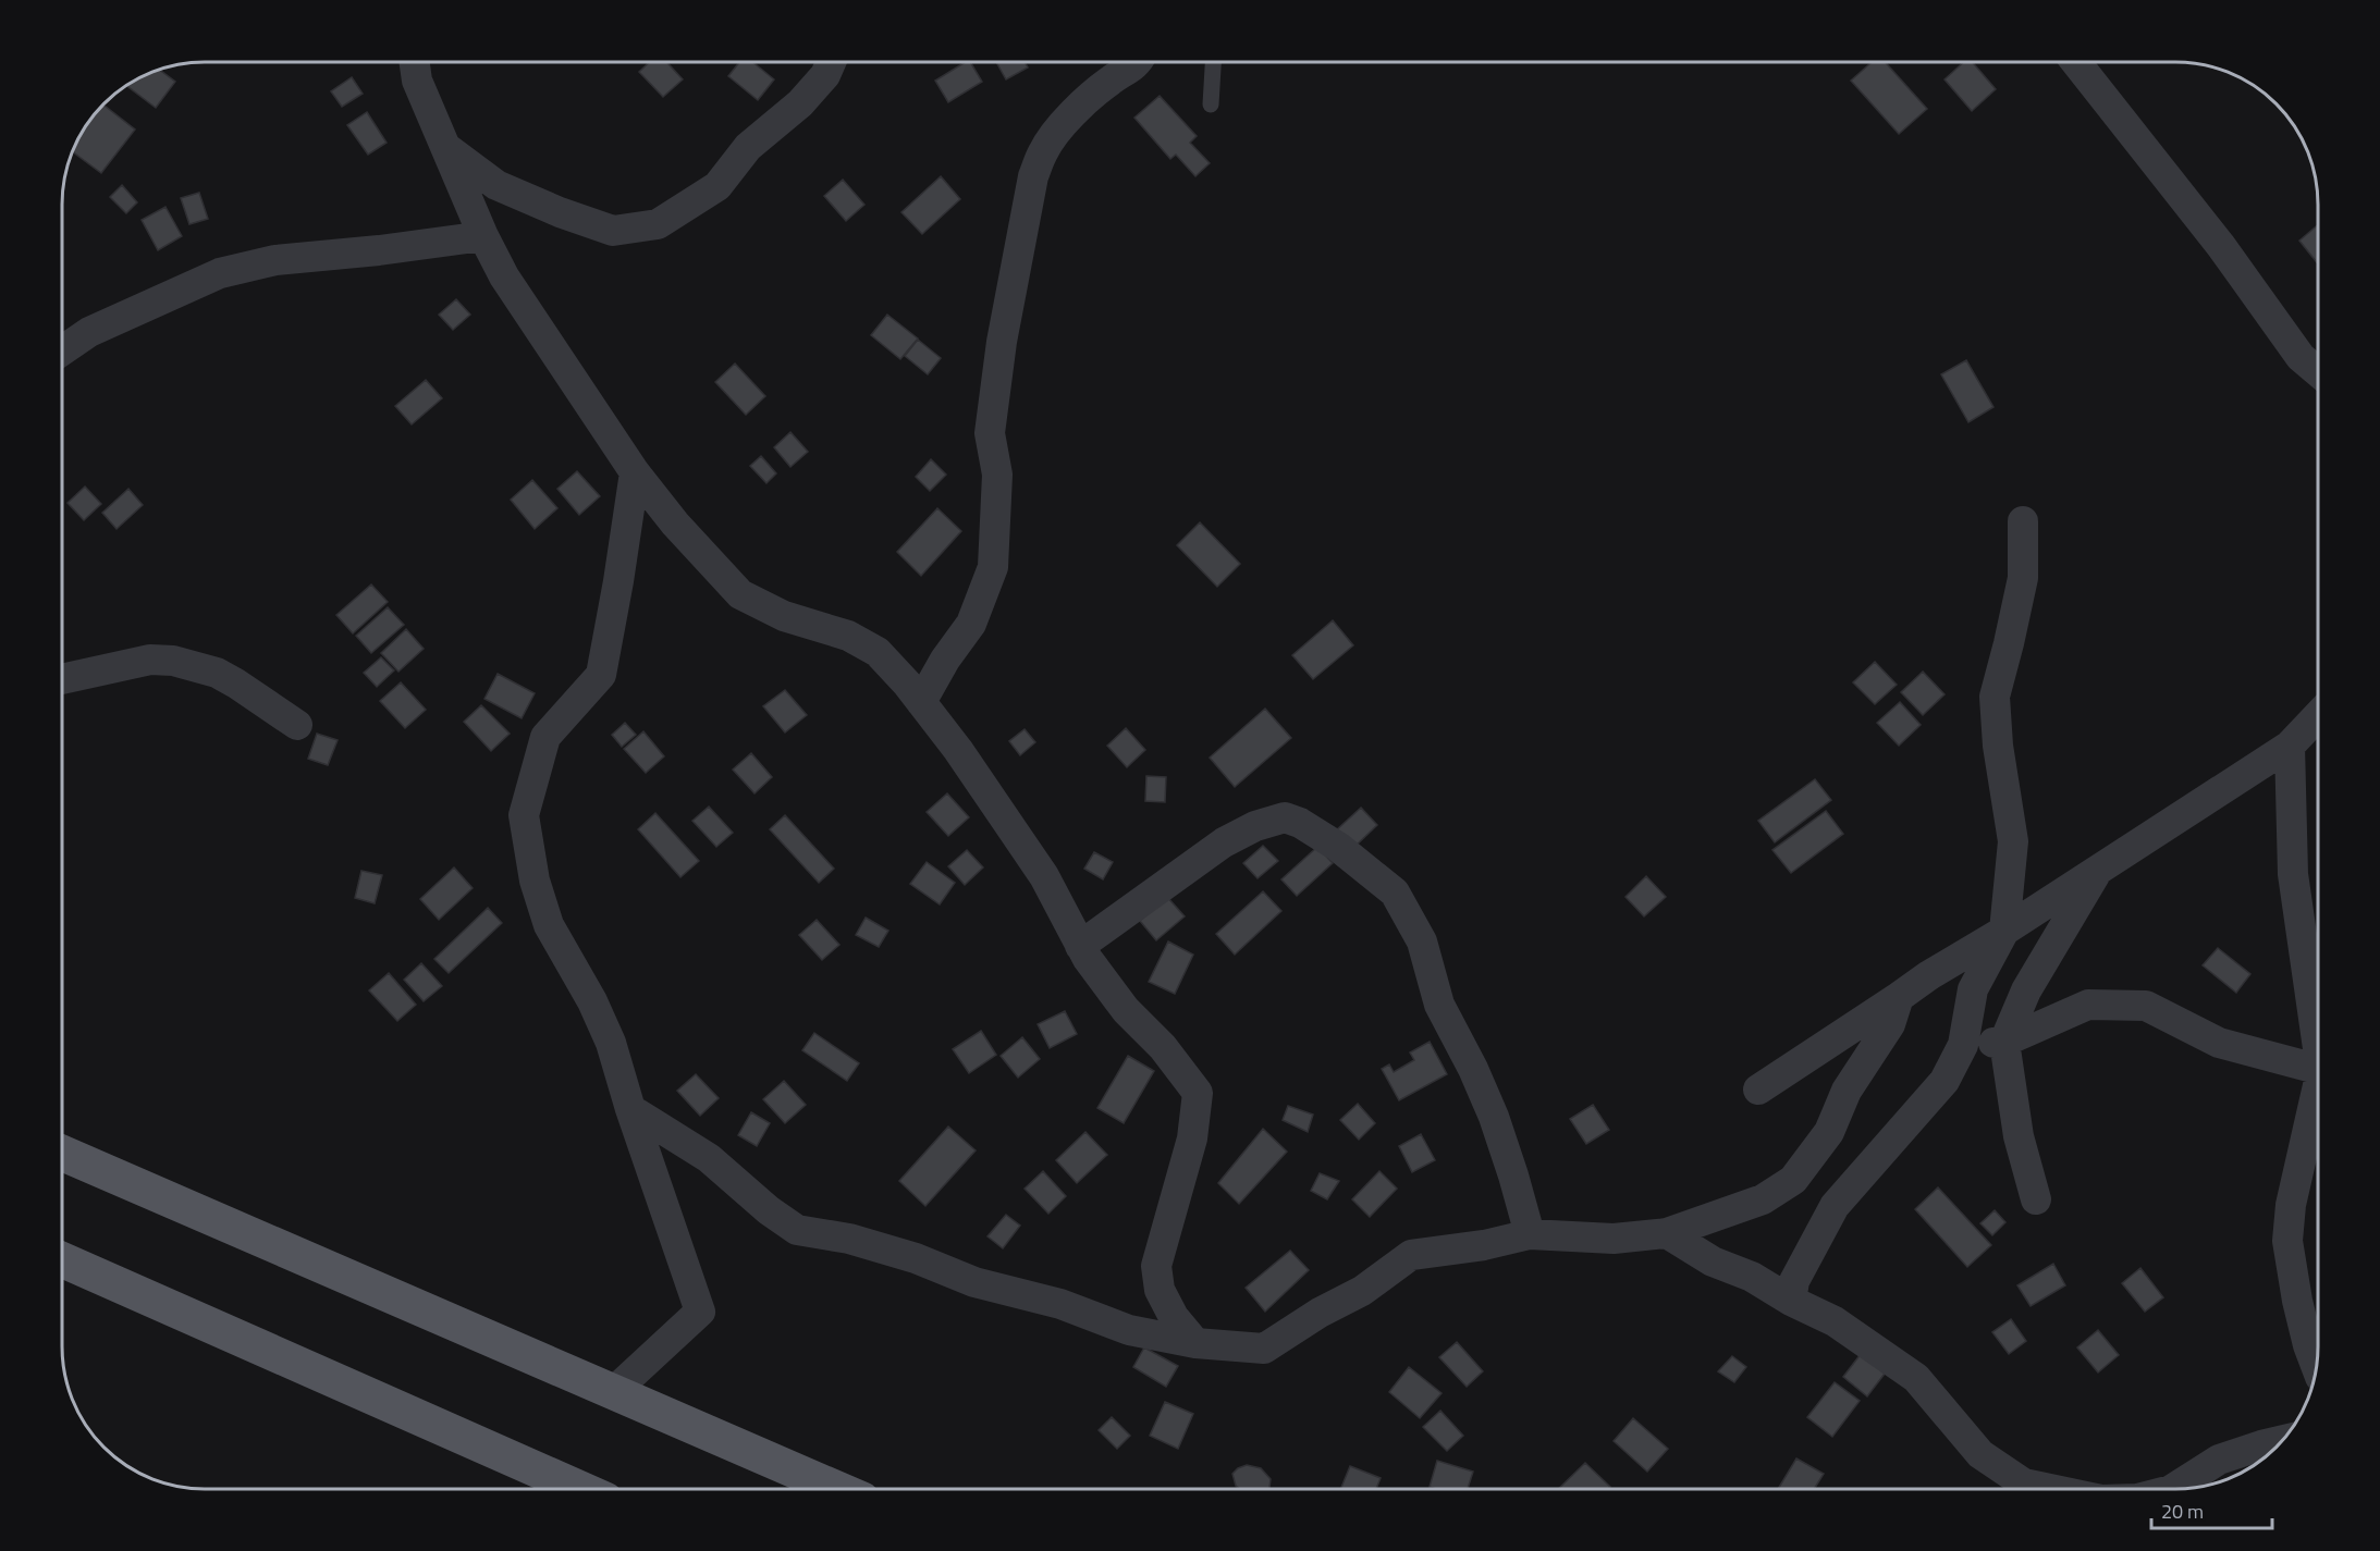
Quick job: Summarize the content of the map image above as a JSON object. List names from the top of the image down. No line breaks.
{"scale_bar":"20 m"}
